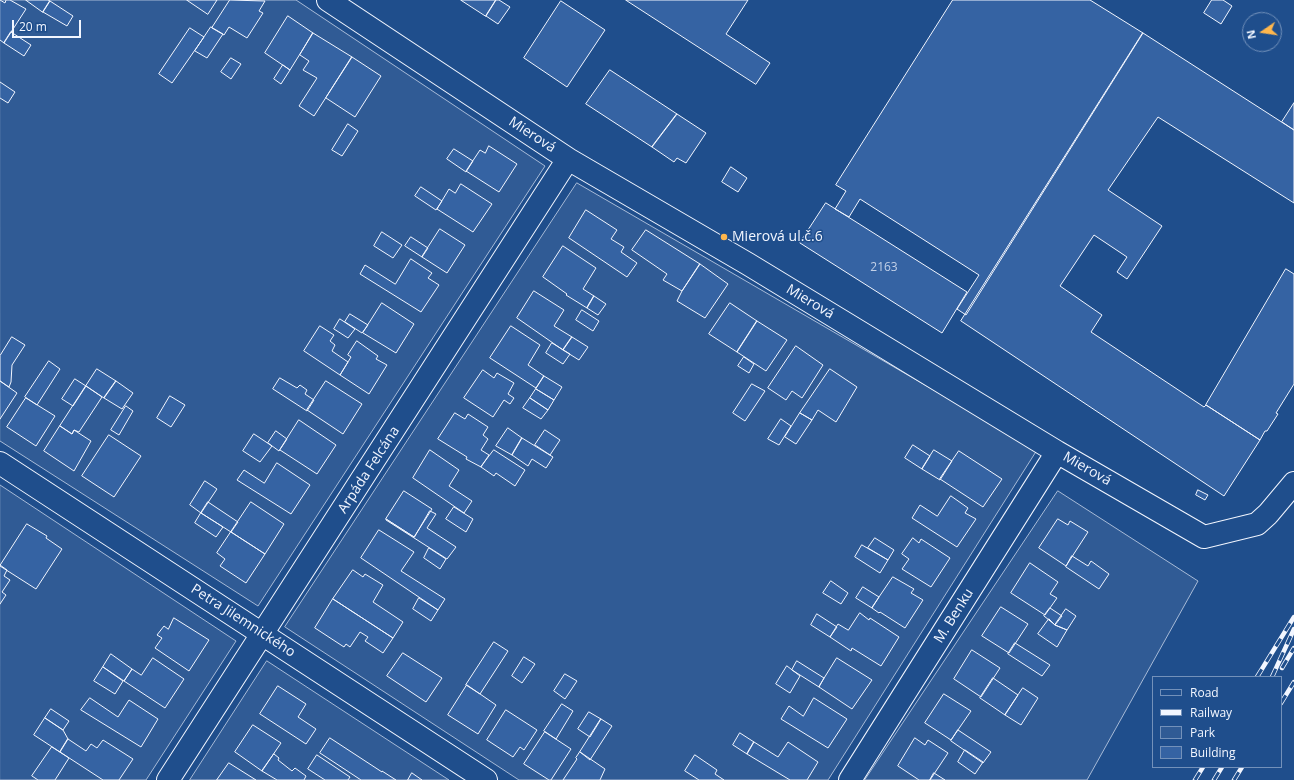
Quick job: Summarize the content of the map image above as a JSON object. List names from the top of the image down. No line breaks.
{"streets":{"street":["Mierová","Arpáda Felcána","M. Benku","Petra Jilemnického"]},"crossings":[["Mierová","Arpáda Felcána"],["Mierová","M. Benku"],["Arpáda Felcána","Petra Jilemnického"]],"places":["Mierová ul.č.6"],"house_numbers":["2163"],"legend":["Road","Railway","Park","Building"],"scale_bar":"20 m","north":"left"}
